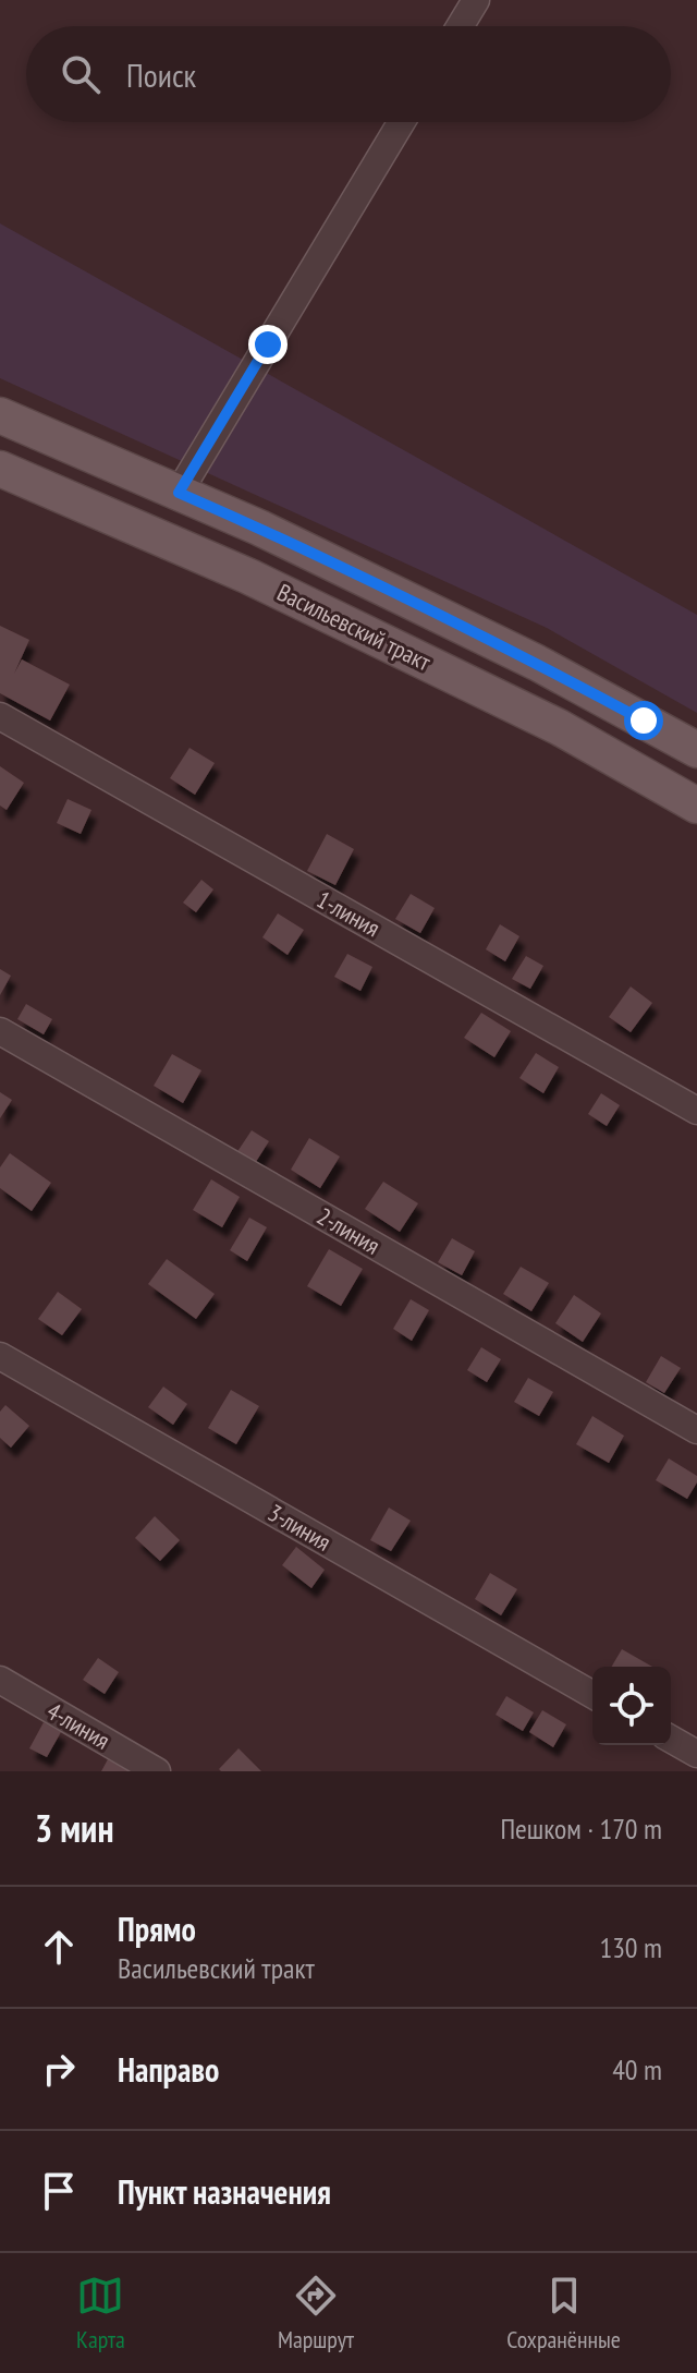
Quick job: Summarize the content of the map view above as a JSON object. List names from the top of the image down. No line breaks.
{"streets":{"main road":["Васильевский тракт"],"street":["1-линия","2-линия","3-линия","4-линия"]},"page":{"search":"Поиск","heading":["3 мин","Пешком · 170 m"],"list":[["Прямо","Васильевский тракт","130 m"],["Направо","40 m"],"Пункт назначения"],"nav":["Карта","Маршрут","Сохранённые"]}}
